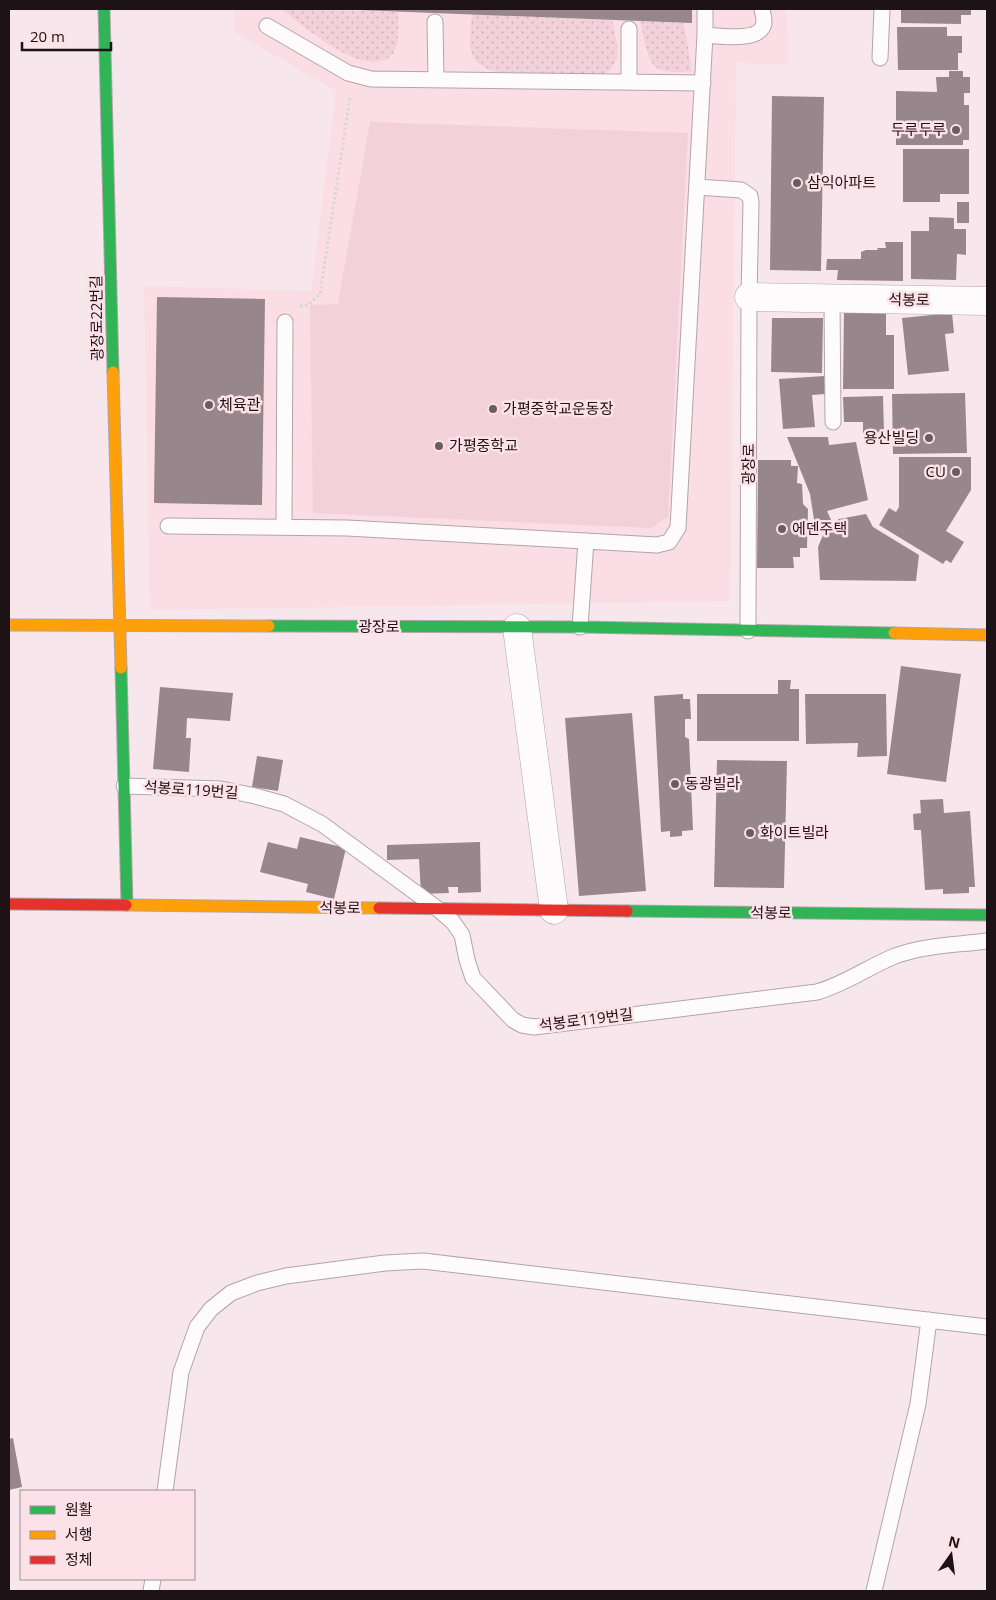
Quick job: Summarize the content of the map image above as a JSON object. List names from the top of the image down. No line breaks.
{"streets":{"street":["석봉로","광장로22번길","광장로"],"lane":["석봉로119번길"]},"crossings":[["석봉로","광장로"],["석봉로","석봉로119번길"],["광장로22번길","광장로"]],"places":["두루두루","삼익아파트","체육관","가평중학교운동장","용산빌딩","가평중학교","CU","에덴주택","동광빌라","화이트빌라"],"legend":["원활","서행","정체"],"scale_bar":"20 m","north":"top"}
